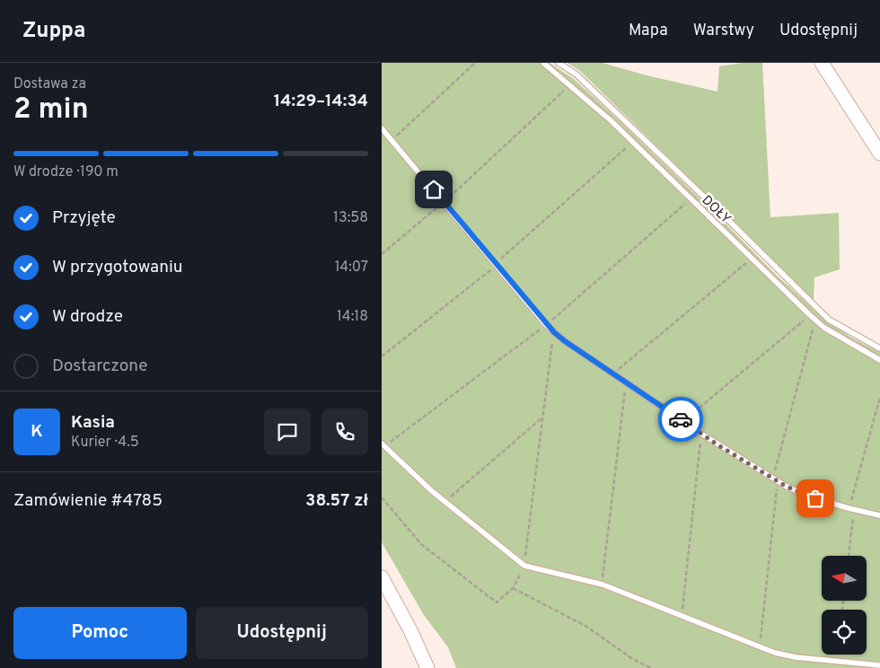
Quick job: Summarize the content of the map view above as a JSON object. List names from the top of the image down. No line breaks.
{"streets":{"lane":["DOŁY"]},"north":"left","page":{"header":"Zuppa","nav":["Mapa","Warstwy","Udostępnij"],"heading":["2 min","Dostawa za","14:29–14:34"],"panel":["Kasia","Kurier · 4.5","Zamówienie #4785","38.57 zł"],"bar":"W drodze · 190 m","list":[["Przyjęte","13:58"],["W przygotowaniu","14:07"],["W drodze","14:18"],"Dostarczone"],"round":"K","buttons":["Pomoc","Udostępnij"]}}
